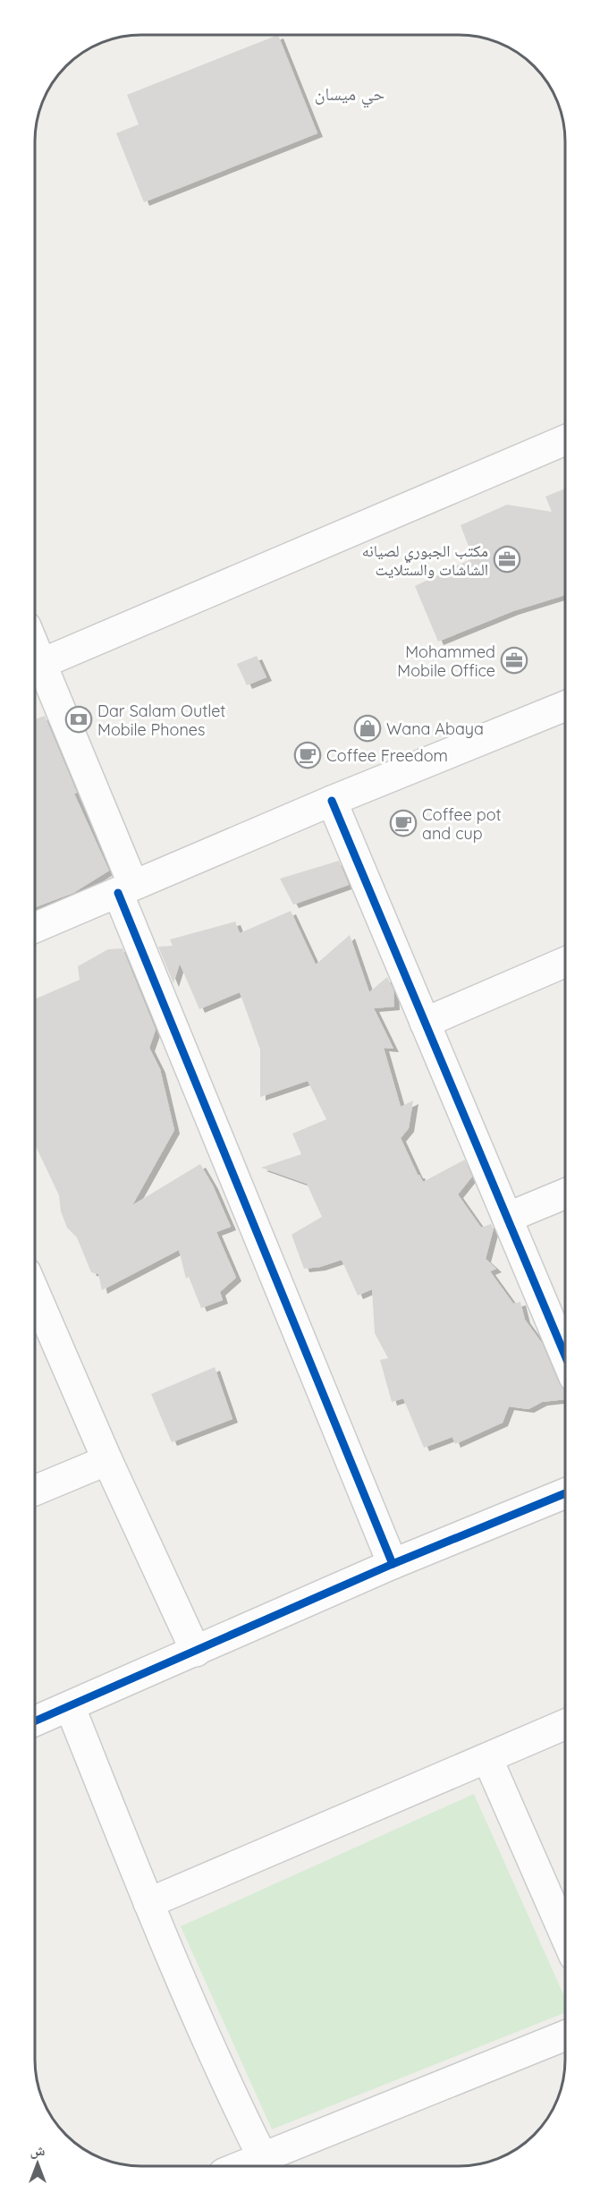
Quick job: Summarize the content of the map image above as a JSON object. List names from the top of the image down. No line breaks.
{"districts":["حي ميسان"],"places":{"office":["مكتب الجبوري لصيانه الشاشات والستلايت","Mohammed Mobile Office"],"bank":["Dar Salam Outlet Mobile Phones"],"shop":["Wana Abaya"],"cafe":["Coffee Freedom","Coffee pot and cup"]},"north":"top"}
